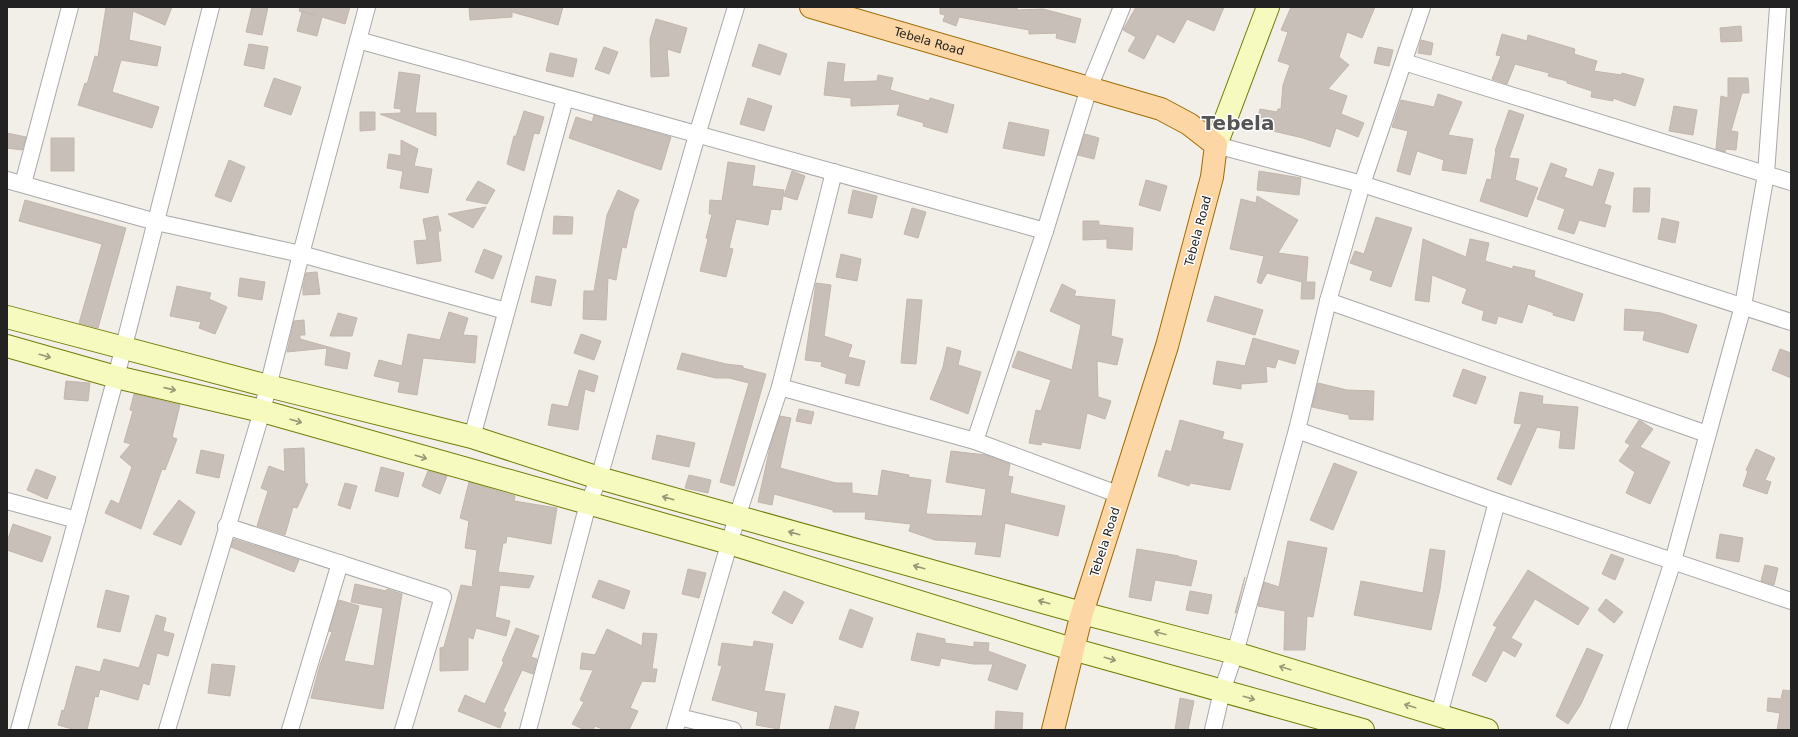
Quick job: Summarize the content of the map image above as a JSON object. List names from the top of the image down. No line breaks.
{"streets":{"main road":["Tebela Road"]},"districts":["Tebela"]}
